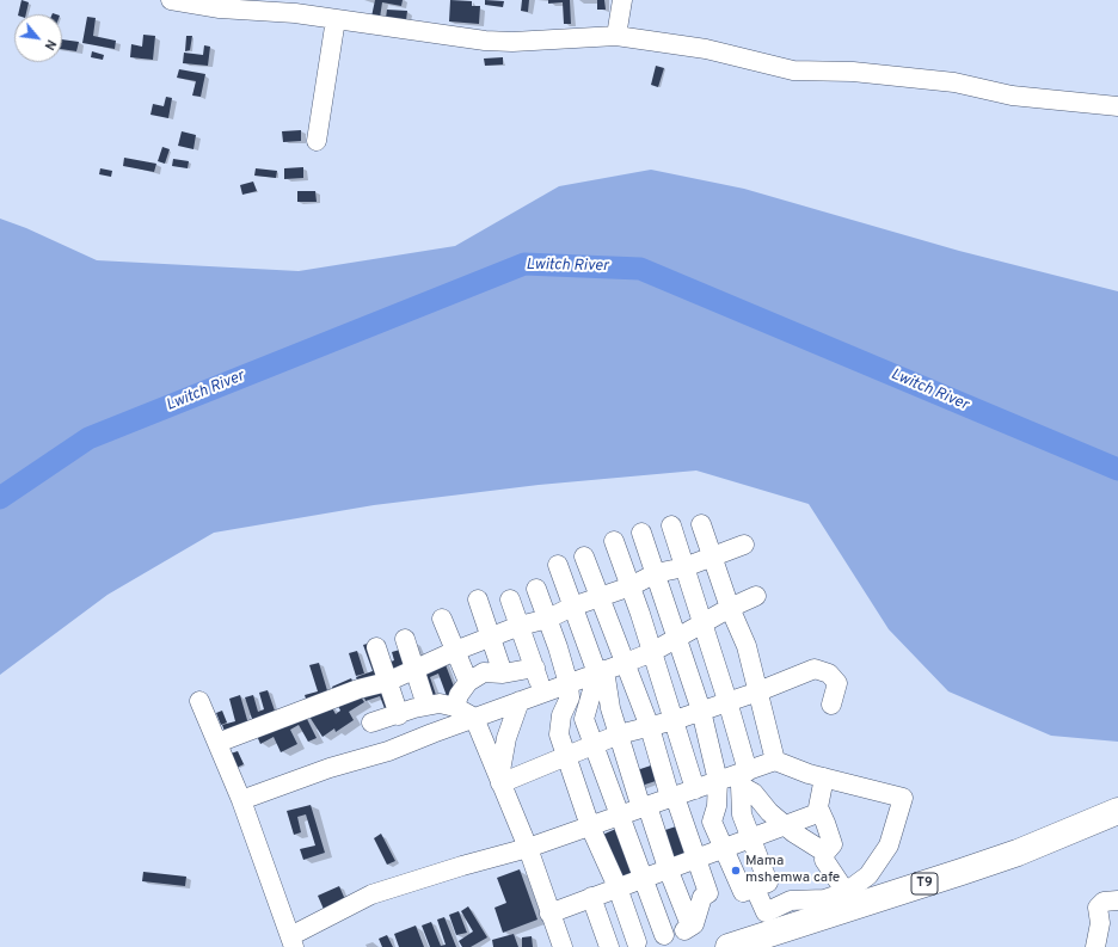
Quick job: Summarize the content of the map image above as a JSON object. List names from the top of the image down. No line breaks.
{"streets":{"highway":["T9"]},"water":["Lwitch River"],"places":["Mama mshemwa cafe"],"north":"bottom right"}
